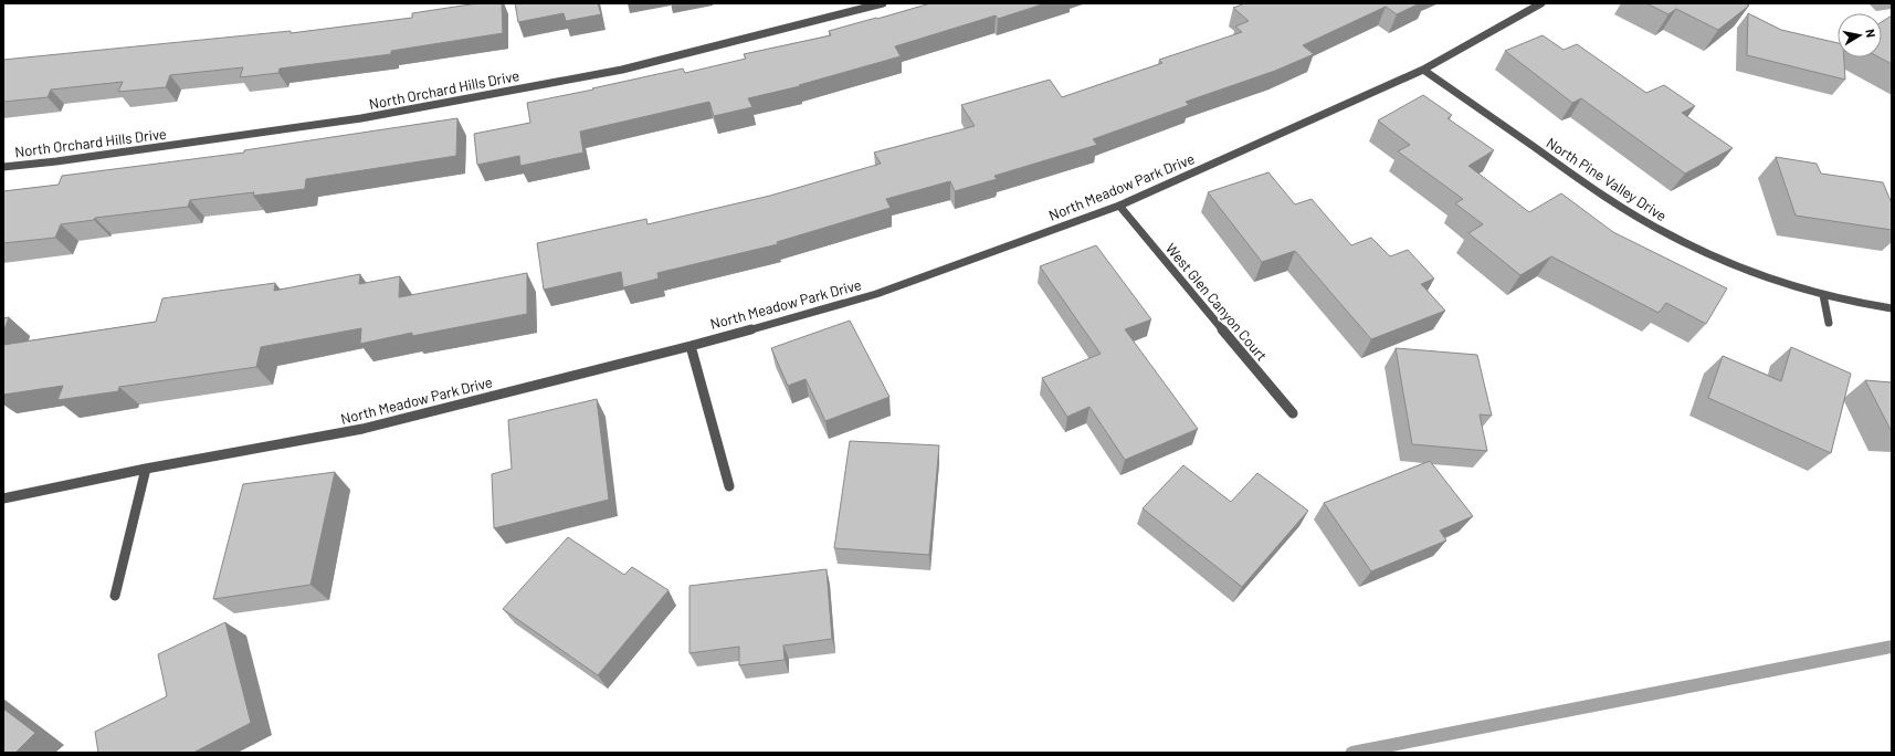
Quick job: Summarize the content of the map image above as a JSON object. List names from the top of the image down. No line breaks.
{"streets":{"street":["North Orchard Hills Drive","North Pine Valley Drive","North Meadow Park Drive","West Glen Canyon Court"]},"crossings":[["North Pine Valley Drive","North Meadow Park Drive"],["North Meadow Park Drive","West Glen Canyon Court"]],"north":"right"}
